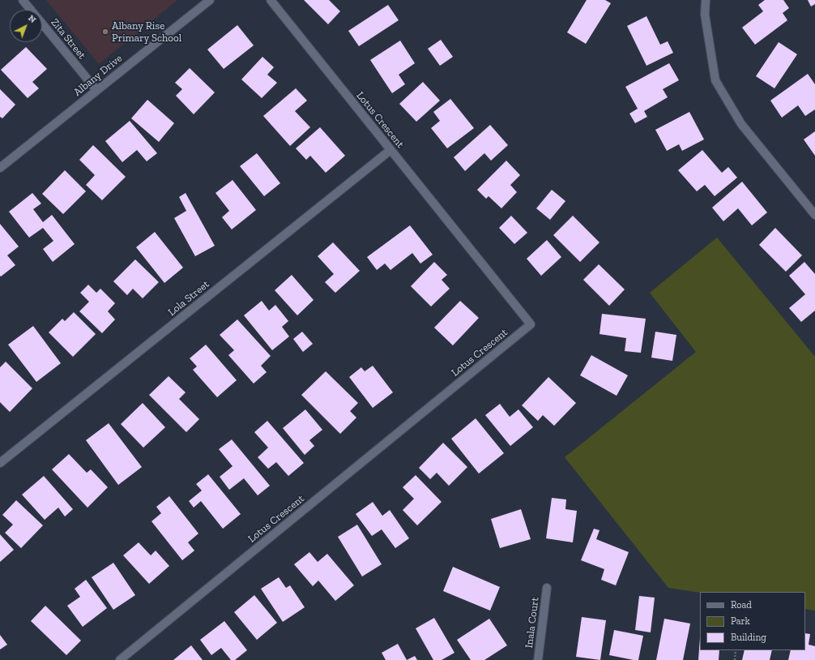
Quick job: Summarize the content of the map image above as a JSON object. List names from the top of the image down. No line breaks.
{"streets":{"street":["Zita Street","Albany Drive","Lotus Crescent","Lola Street","Inala Court"]},"crossings":[["Zita Street","Albany Drive"],["Lotus Crescent","Lola Street"]],"places":["Albany Rise Primary School"],"legend":["Road","Park","Building"],"north":"top right"}
